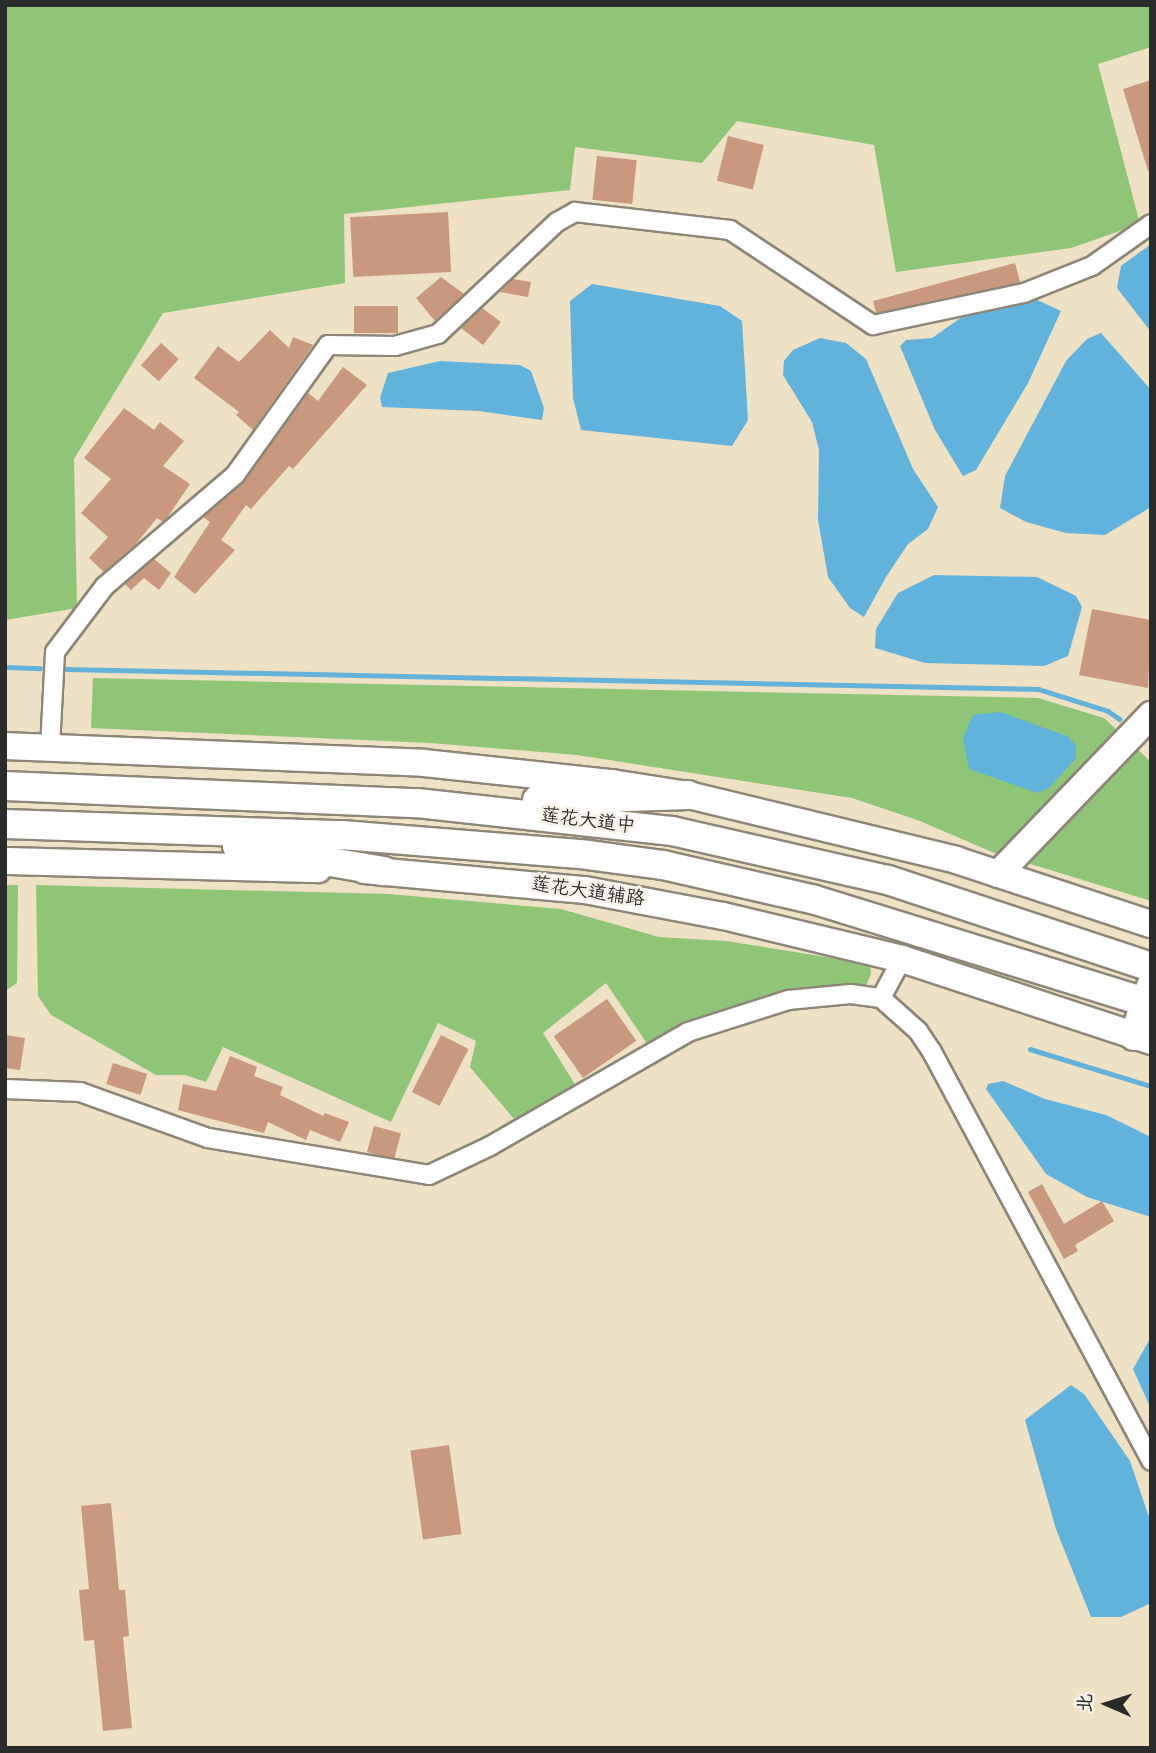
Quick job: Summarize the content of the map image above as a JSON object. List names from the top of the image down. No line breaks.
{"streets":{"main road":["莲花大道中"],"street":["莲花大道辅路"]},"north":"left"}
